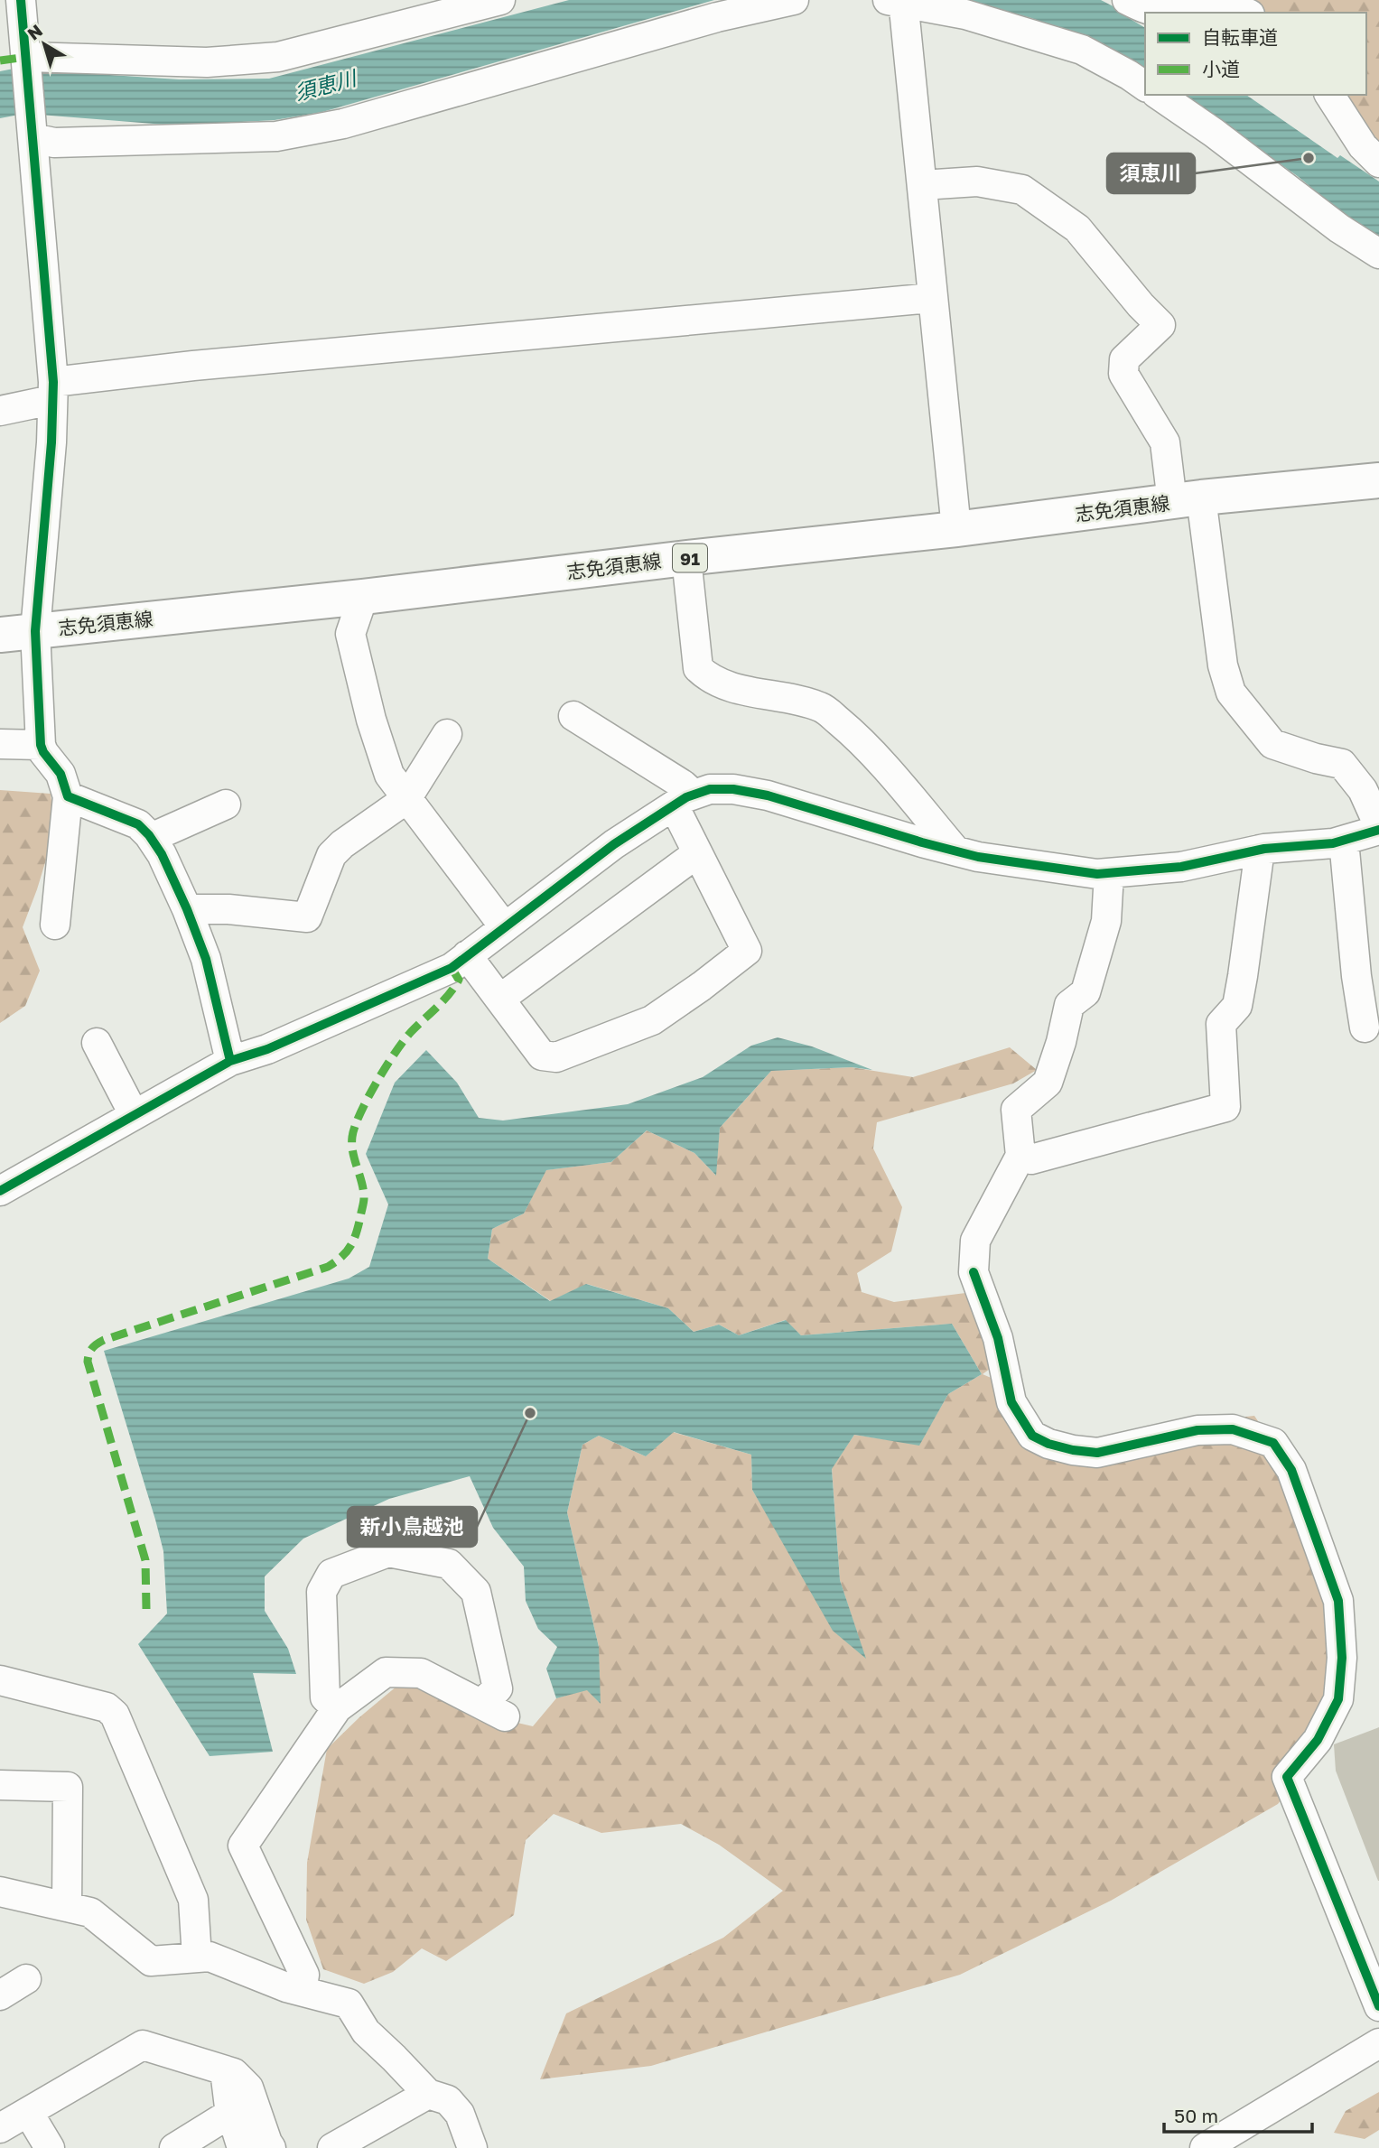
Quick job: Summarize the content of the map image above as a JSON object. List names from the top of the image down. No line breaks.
{"streets":{"main road":["志免須恵線","91"]},"water":["須恵川"],"places":["須恵川","新小鳥越池"],"legend":["自転車道","小道"],"scale_bar":"50 m","north":"top left"}
